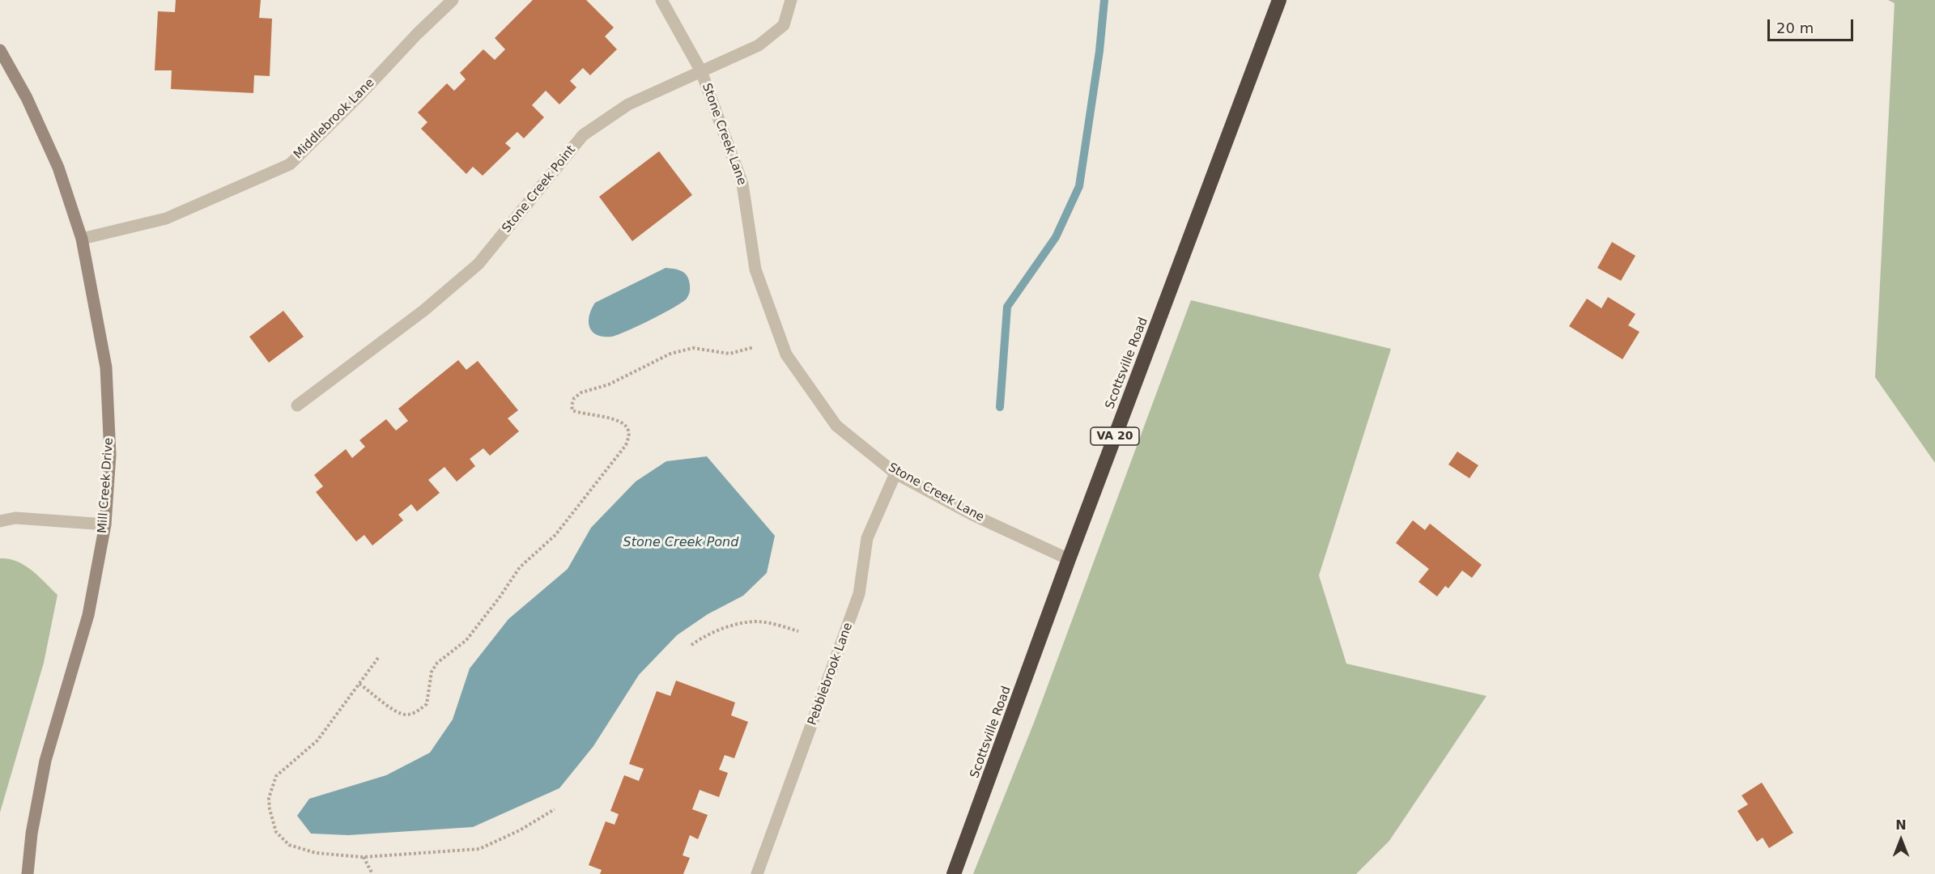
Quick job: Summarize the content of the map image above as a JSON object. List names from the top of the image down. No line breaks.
{"streets":{"highway":["Scottsville Road","VA 20"],"street":["Middlebrook Lane","Stone Creek Lane","Stone Creek Point","Mill Creek Drive","Pebblebrook Lane"]},"crossings":[["Middlebrook Lane","Mill Creek Drive"],["Stone Creek Lane","Stone Creek Point"],["Stone Creek Lane","Scottsville Road"],["Stone Creek Lane","Pebblebrook Lane"]],"water":["Stone Creek Pond"],"scale_bar":"20 m","north":"top"}
